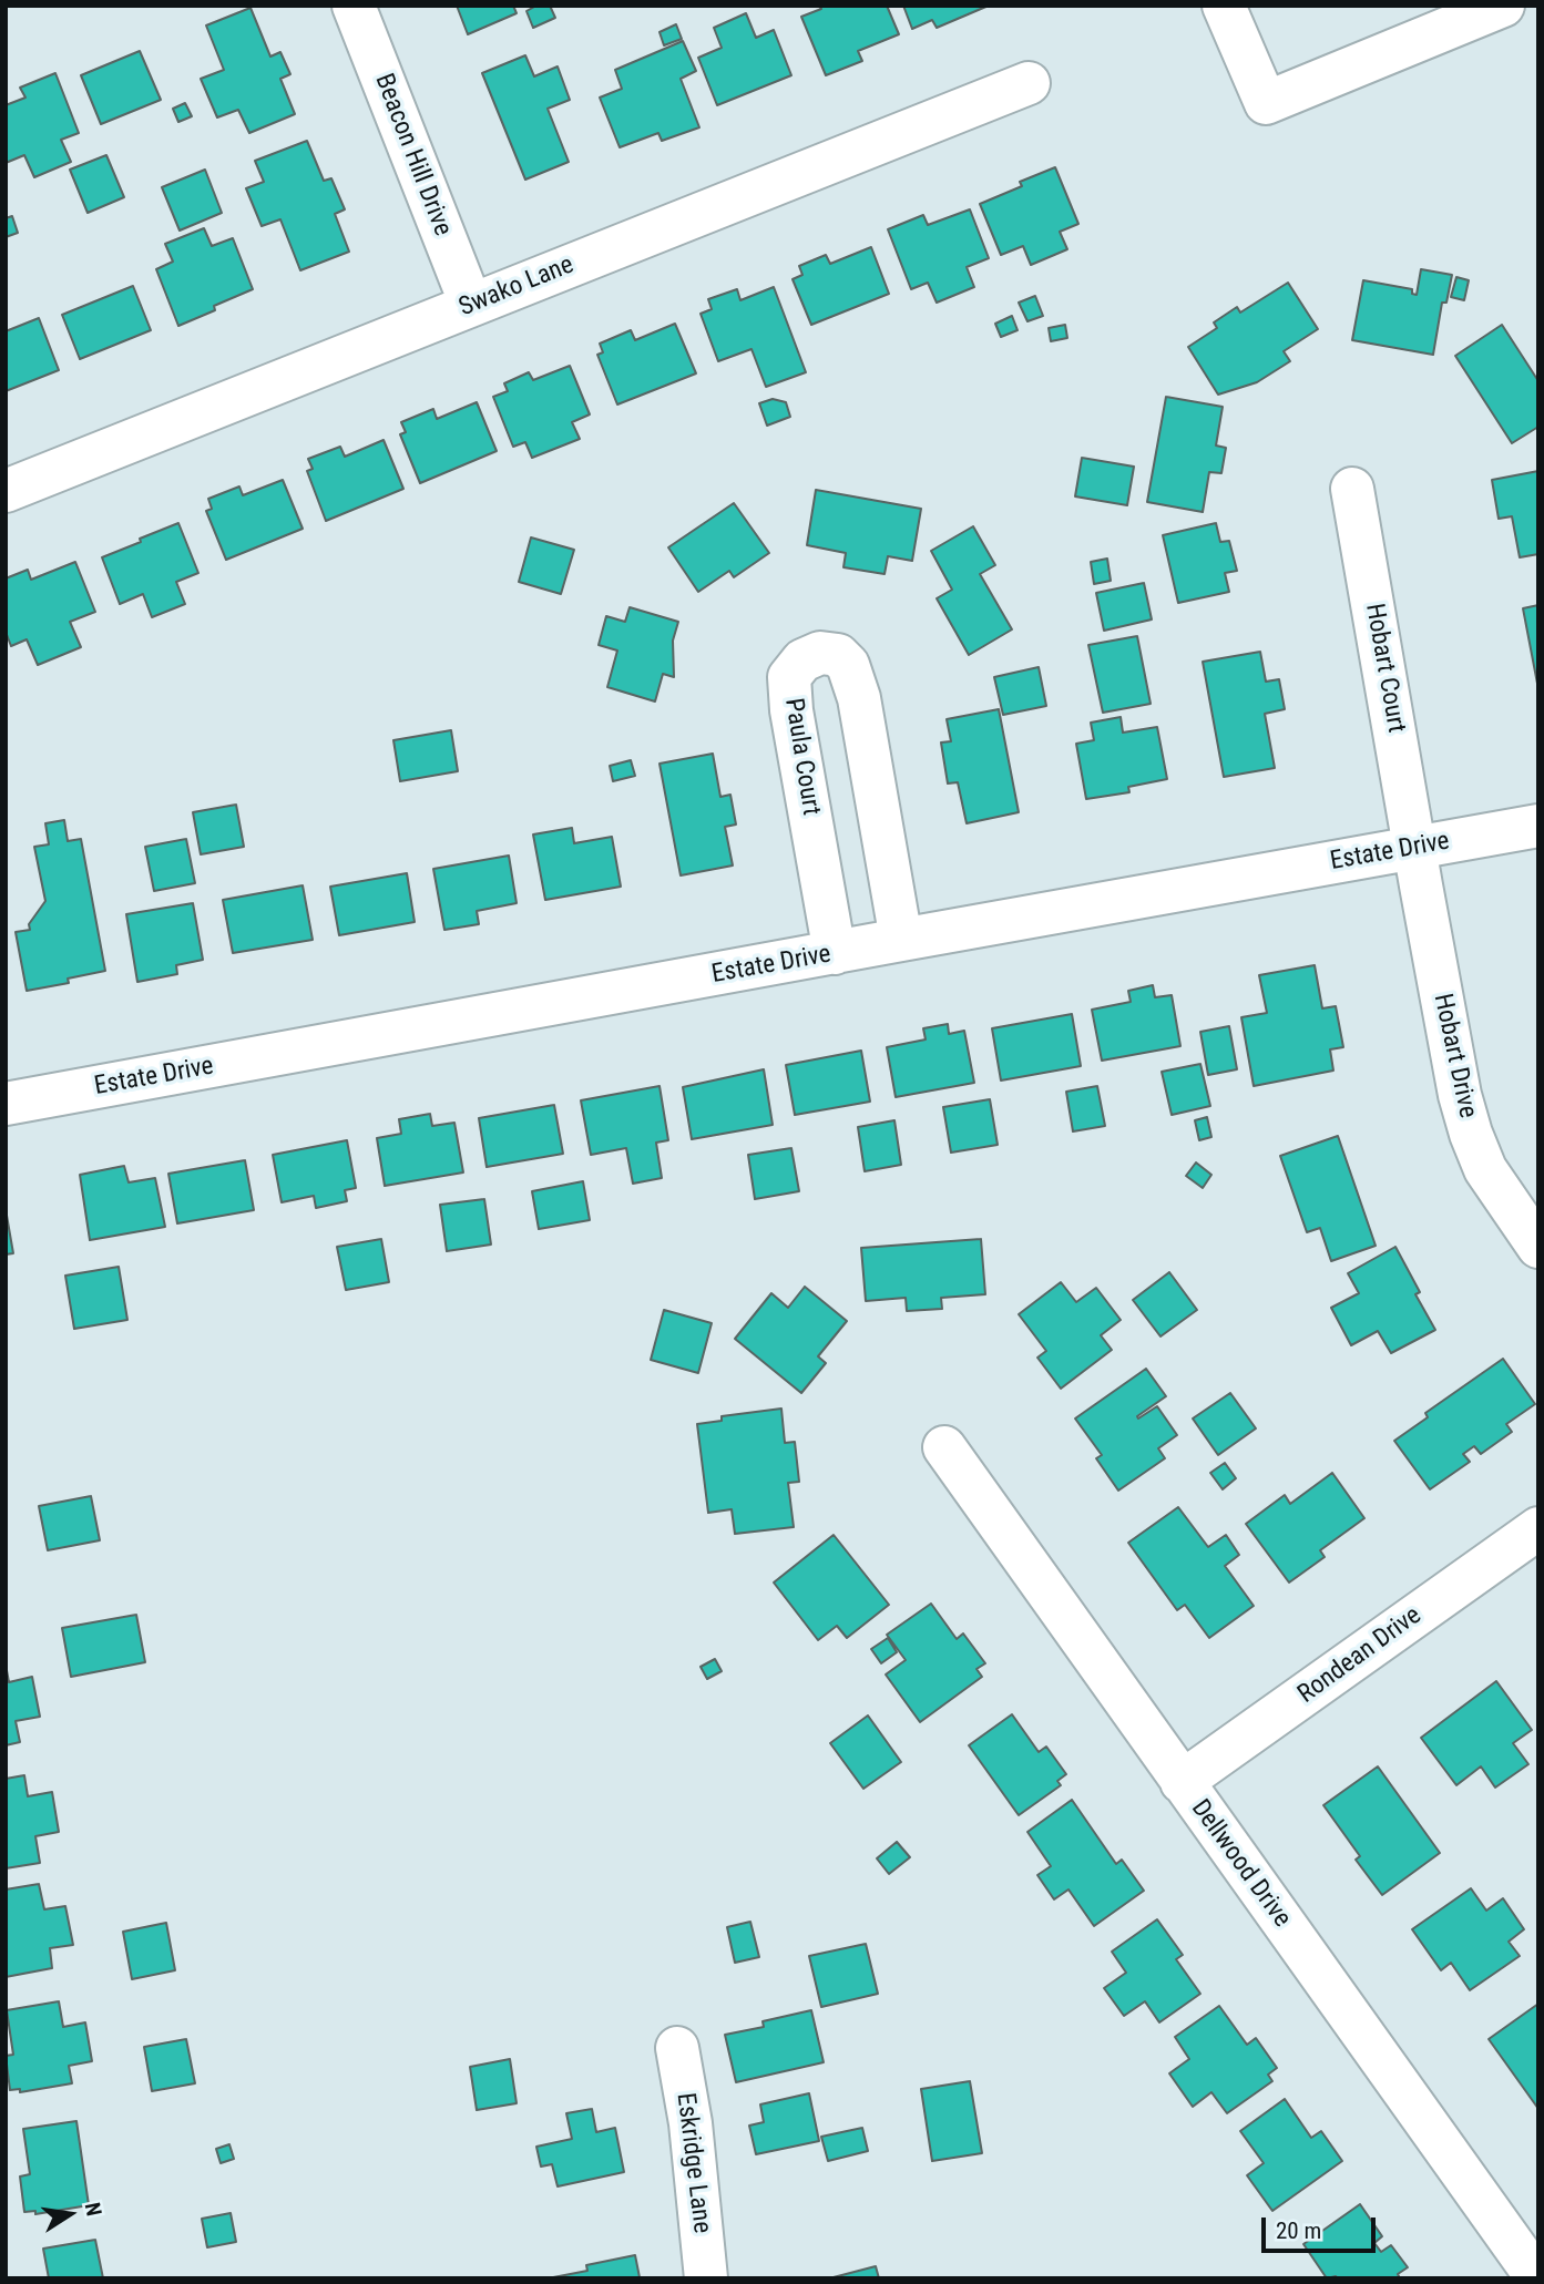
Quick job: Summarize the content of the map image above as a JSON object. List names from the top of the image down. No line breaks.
{"streets":{"street":["Beacon Hill Drive","Swako Lane","Hobart Court","Paula Court","Estate Drive","Hobart Drive","Rondean Drive","Dellwood Drive","Eskridge Lane"]},"crossings":[["Beacon Hill Drive","Swako Lane"],["Hobart Court","Estate Drive"],["Hobart Court","Hobart Drive"],["Paula Court","Estate Drive"],["Estate Drive","Hobart Drive"],["Rondean Drive","Dellwood Drive"]],"scale_bar":"20 m","north":"right"}
